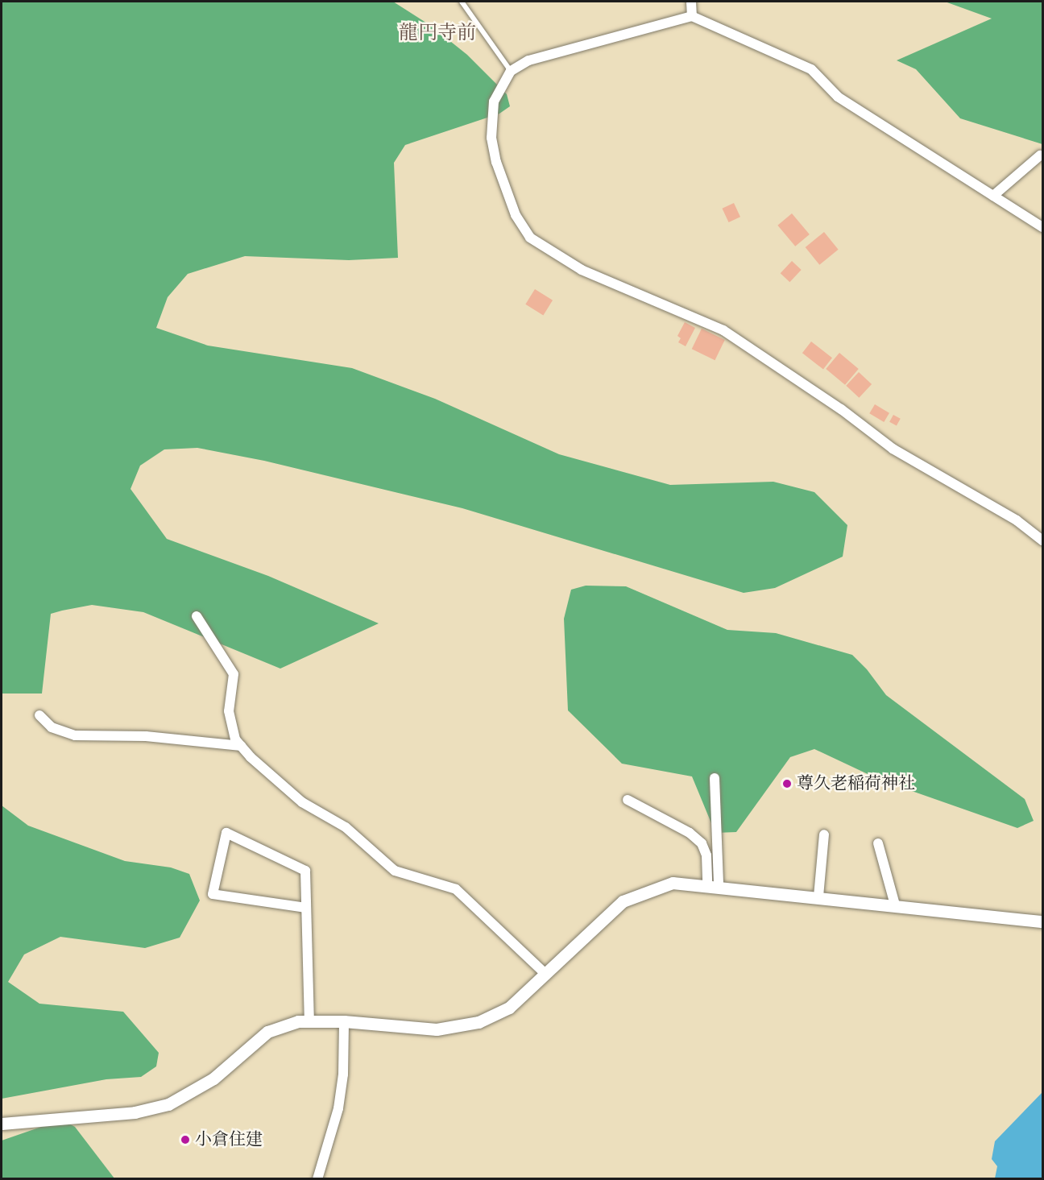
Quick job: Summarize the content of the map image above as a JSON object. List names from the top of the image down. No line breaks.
{"districts":["龍円寺前"],"places":["尊久老稲荷神社","小倉住建"]}
